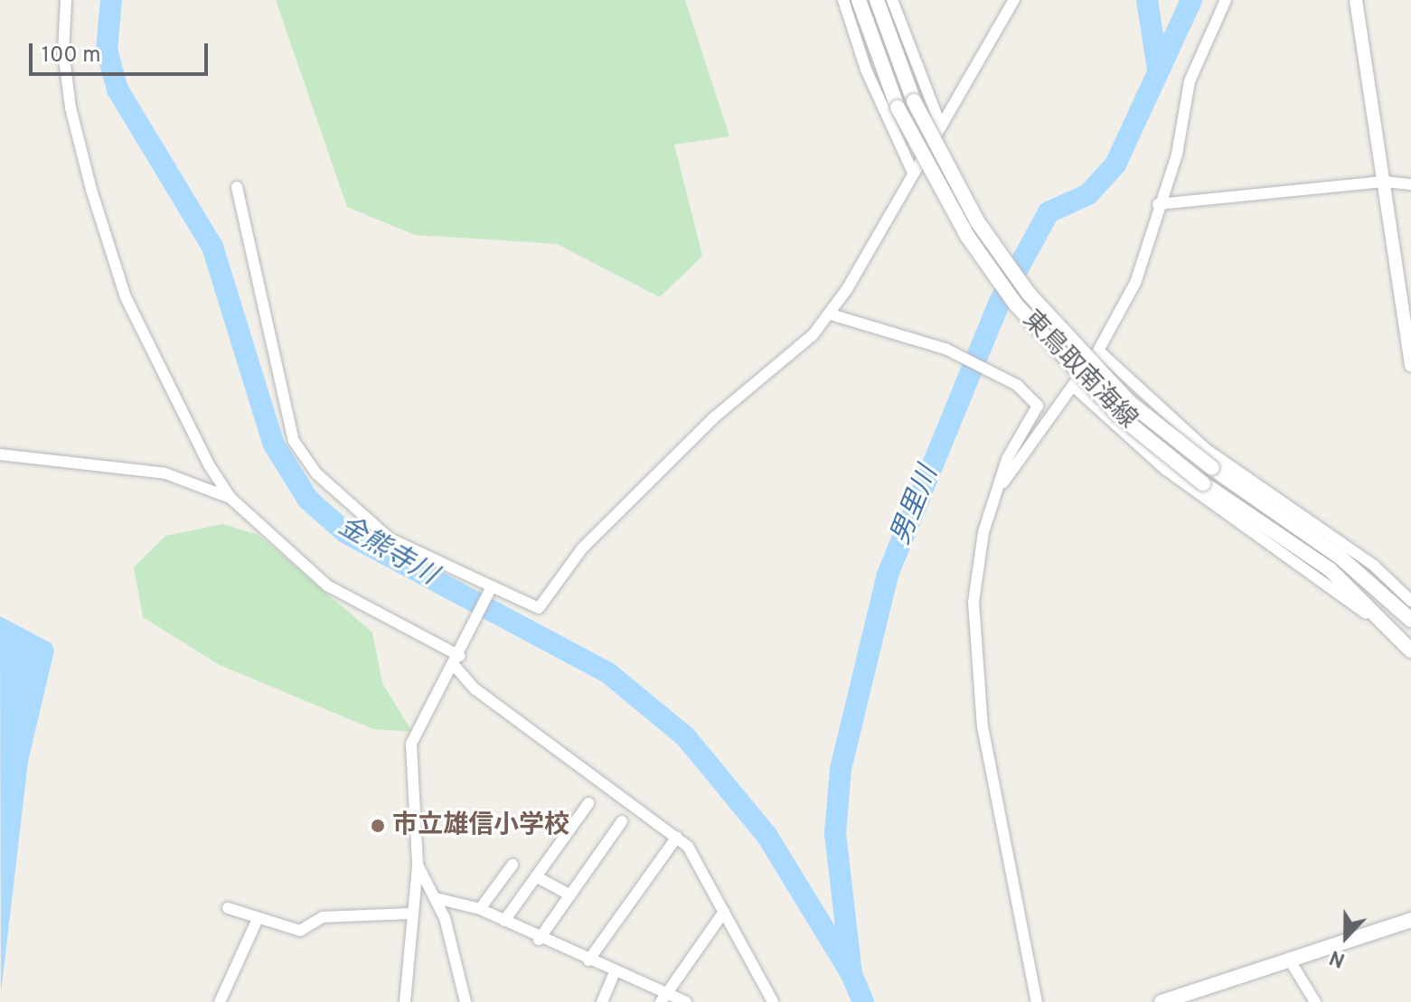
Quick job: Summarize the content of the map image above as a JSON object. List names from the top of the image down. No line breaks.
{"streets":{"main road":["東鳥取南海線"]},"water":["男里川","金熊寺川"],"places":["市立雄信小学校"],"scale_bar":"100 m","north":"bottom"}
